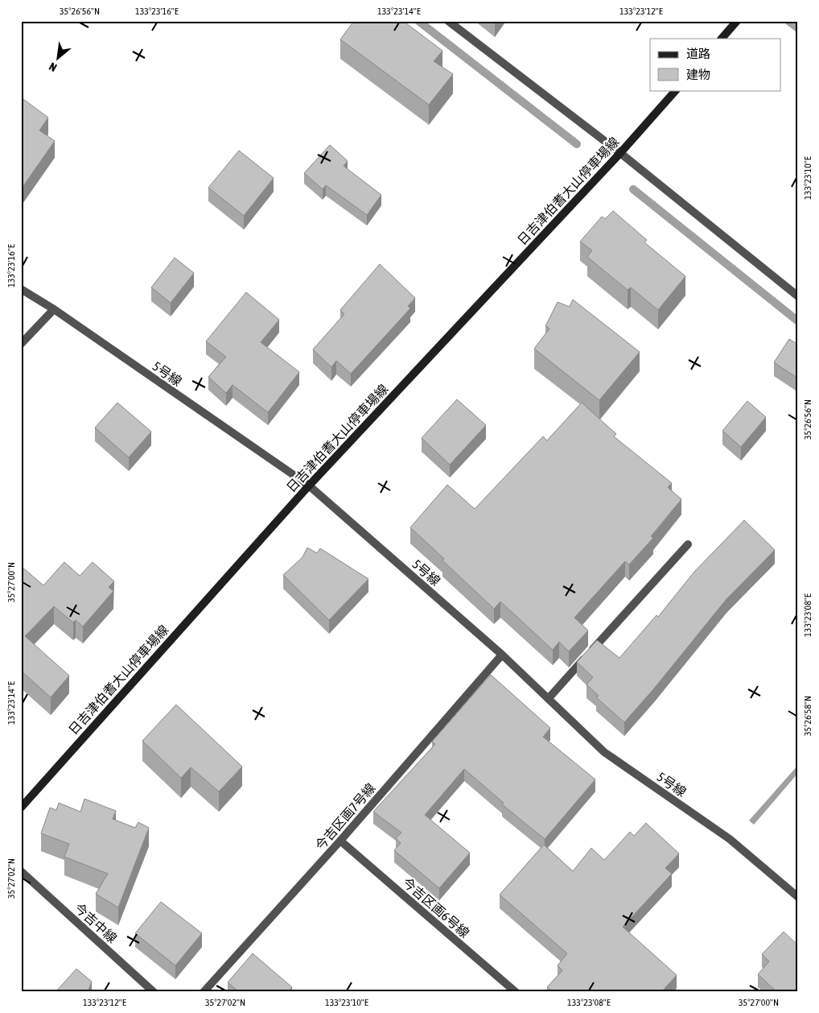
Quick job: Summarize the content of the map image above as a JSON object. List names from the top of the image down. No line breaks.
{"streets":{"main road":["日吉津伯耆大山停車場線"],"street":["5号線","今吉区画7号線","今吉区画6号線","今吉中線"]},"crossings":[["日吉津伯耆大山停車場線","5号線"],["5号線","今吉区画7号線"],["今吉区画7号線","今吉区画6号線"]],"legend":["道路","建物"],"north":"bottom left","coordinates":["35°26'56\"N","133°23'16\"E","133°23'14\"E","133°23'12\"E","133°23'10\"E","35°27'00\"N","133°23'08\"E","35°26'58\"N","35°27'02\"N"]}
